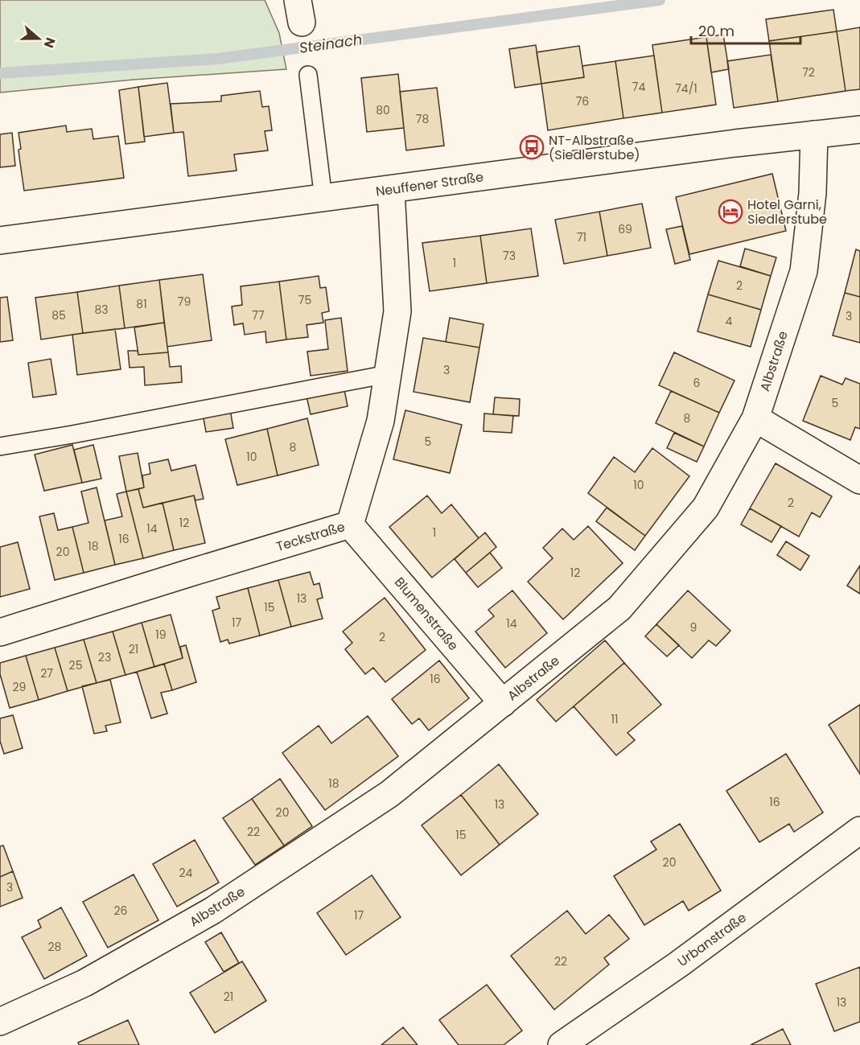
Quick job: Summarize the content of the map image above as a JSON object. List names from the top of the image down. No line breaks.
{"streets":{"street":["Neuffener Straße","Albstraße","Teckstraße","Blumenstraße","Urbanstraße"]},"crossings":[["Neuffener Straße","Albstraße"],["Neuffener Straße","Teckstraße"],["Albstraße","Blumenstraße"],["Teckstraße","Blumenstraße"]],"water":["Steinach"],"places":{"bus stop":["NT-Albstraße (Siedlerstube)"],"hotel":["Hotel Garni, Siedlerstube"]},"house_numbers":["72","74","74/1","76","80","78","69","71","73","1","2","75","79","81","83","85","77","3","4","3","6","5","8","5","8","10","10","2","12","14","1","16","18","20","12","13","15","17","14","9","19","2","21","23","25","27","16","29","11","18","16","13","20","22","15","20","24","3","26","17","28","22","21","13"],"scale_bar":"20 m","north":"right"}
